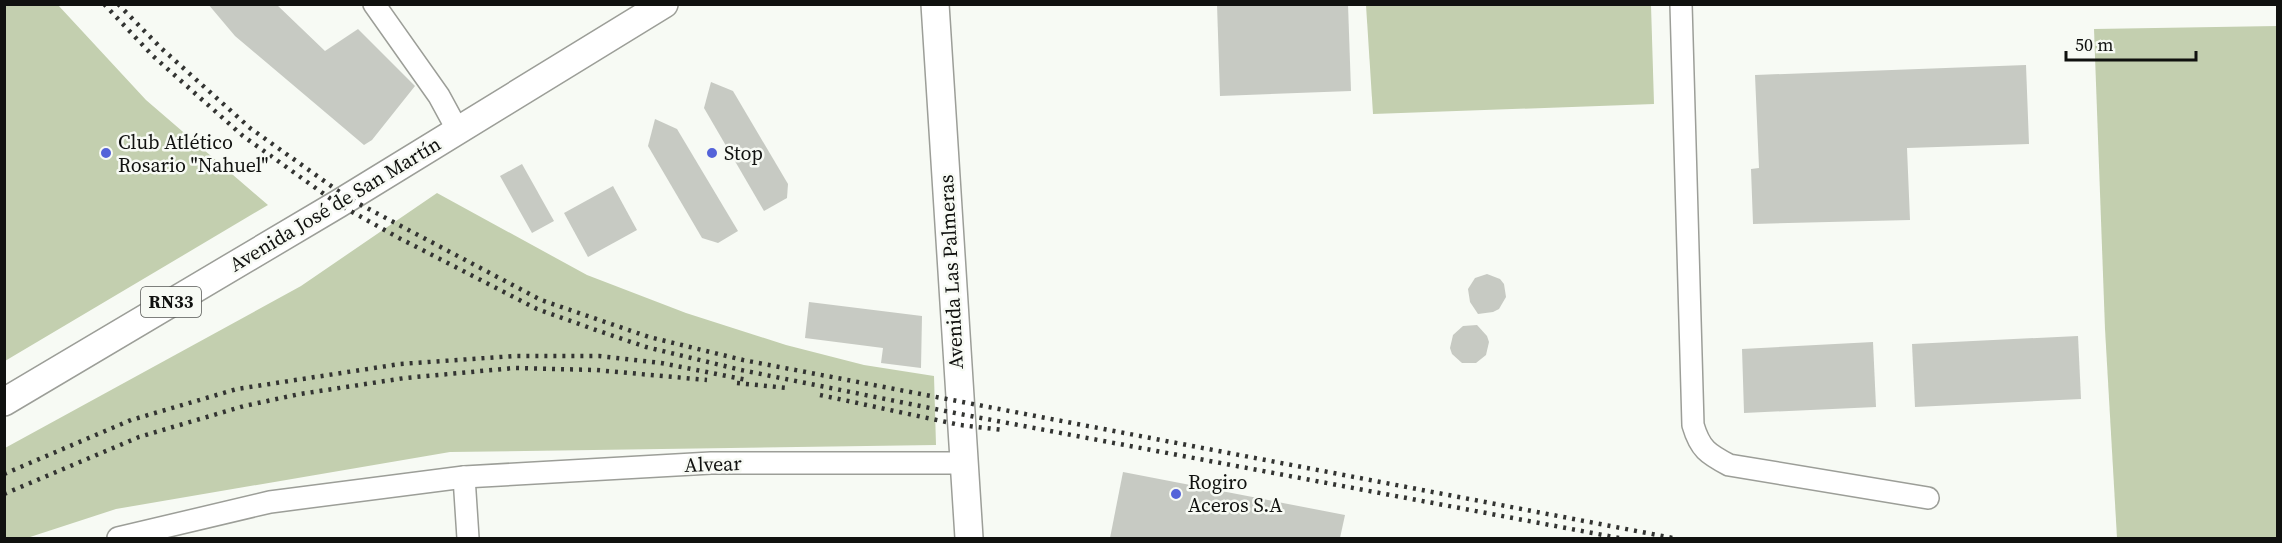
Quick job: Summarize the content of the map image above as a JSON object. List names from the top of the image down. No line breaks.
{"streets":{"main road":["Avenida José de San Martín","Avenida Las Palmeras","RN33"],"street":["Alvear"]},"crossings":[["Avenida Las Palmeras","Alvear"]],"places":["Club Atlético Rosario \"Nahuel\"","Stop","Rogiro Aceros S.A"],"scale_bar":"50 m"}
